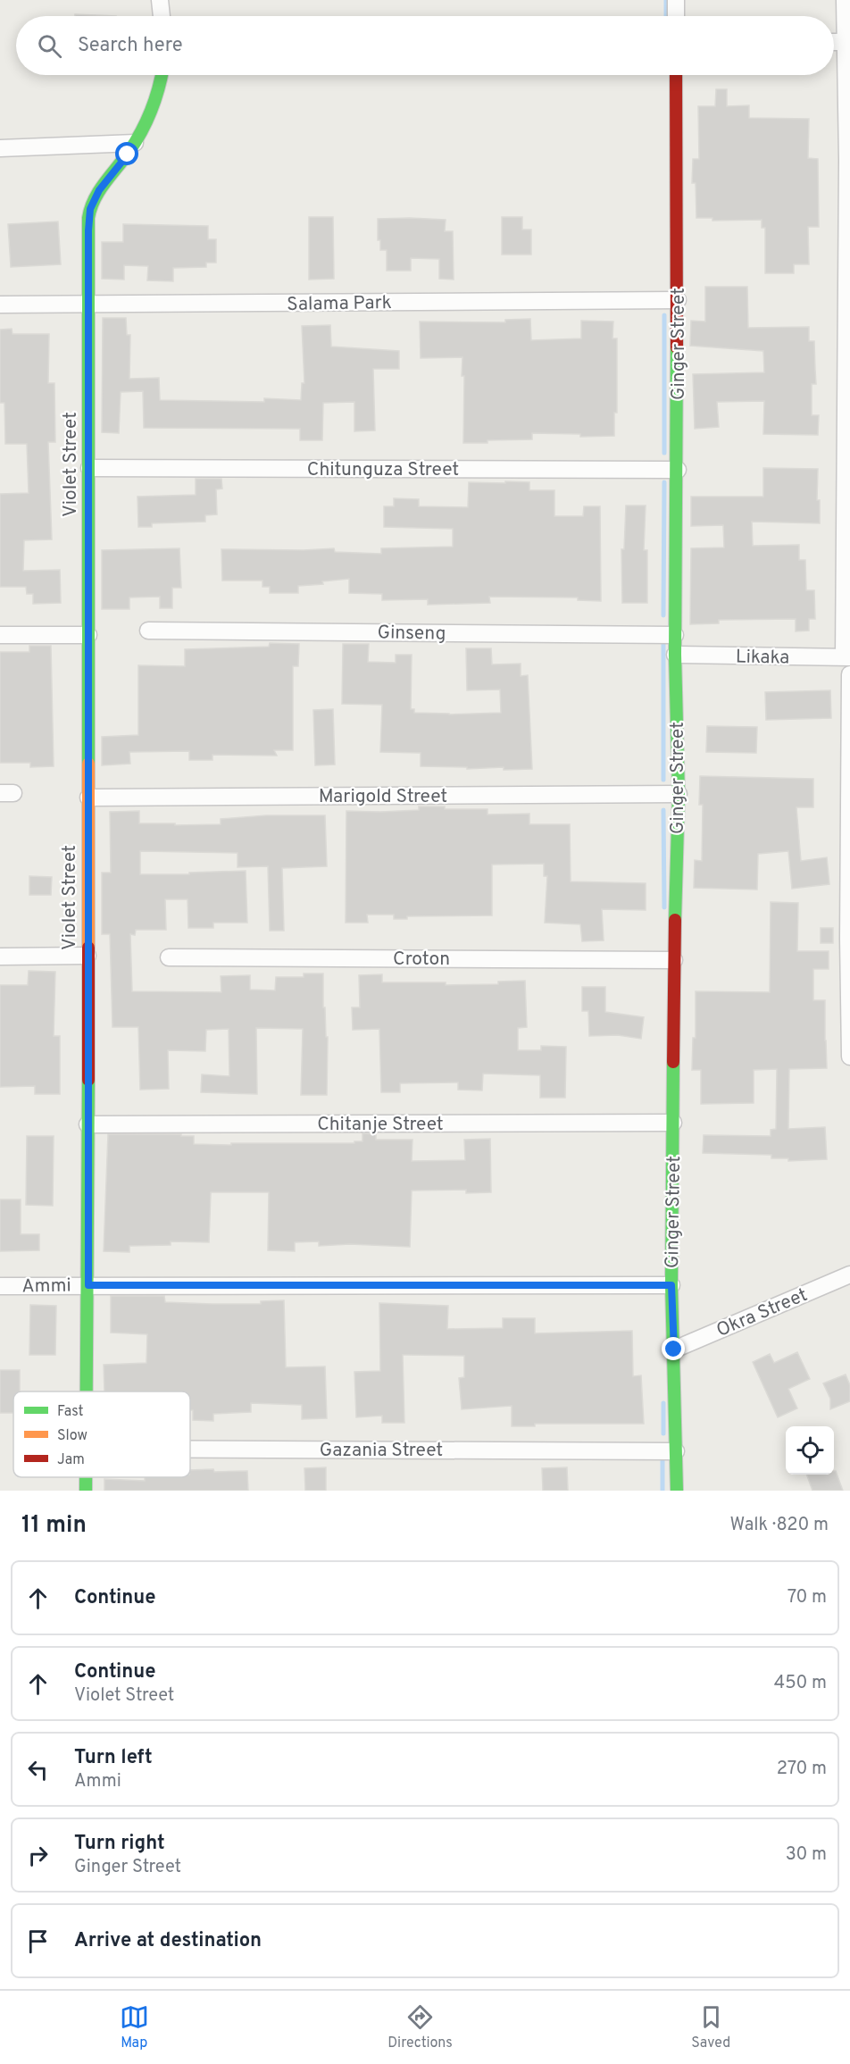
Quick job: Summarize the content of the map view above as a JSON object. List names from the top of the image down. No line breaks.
{"streets":{"street":["Salama Park","Ginger Street","Violet Street","Chitunguza Street","Ginseng","Likaka","Marigold Street","Croton","Chitanje Street","Ammi","Okra Street","Gazania Street"]},"crossings":[["Salama Park","Ginger Street"],["Salama Park","Violet Street"],["Ginger Street","Chitunguza Street"],["Ginger Street","Ginseng"],["Ginger Street","Likaka"],["Ginger Street","Marigold Street"],["Ginger Street","Croton"],["Ginger Street","Chitanje Street"],["Ginger Street","Ammi"],["Ginger Street","Okra Street"],["Ginger Street","Gazania Street"],["Violet Street","Chitunguza Street"],["Violet Street","Marigold Street"],["Violet Street","Chitanje Street"],["Violet Street","Ammi"]],"legend":["Fast","Slow","Jam"],"page":{"search":"Search here","heading":["11 min","Walk · 820 m"],"list":[["Continue","70 m"],["Continue","Violet Street","450 m"],["Turn left","Ammi","270 m"],["Turn right","Ginger Street","30 m"],"Arrive at destination"],"nav":["Map","Directions","Saved"]}}
